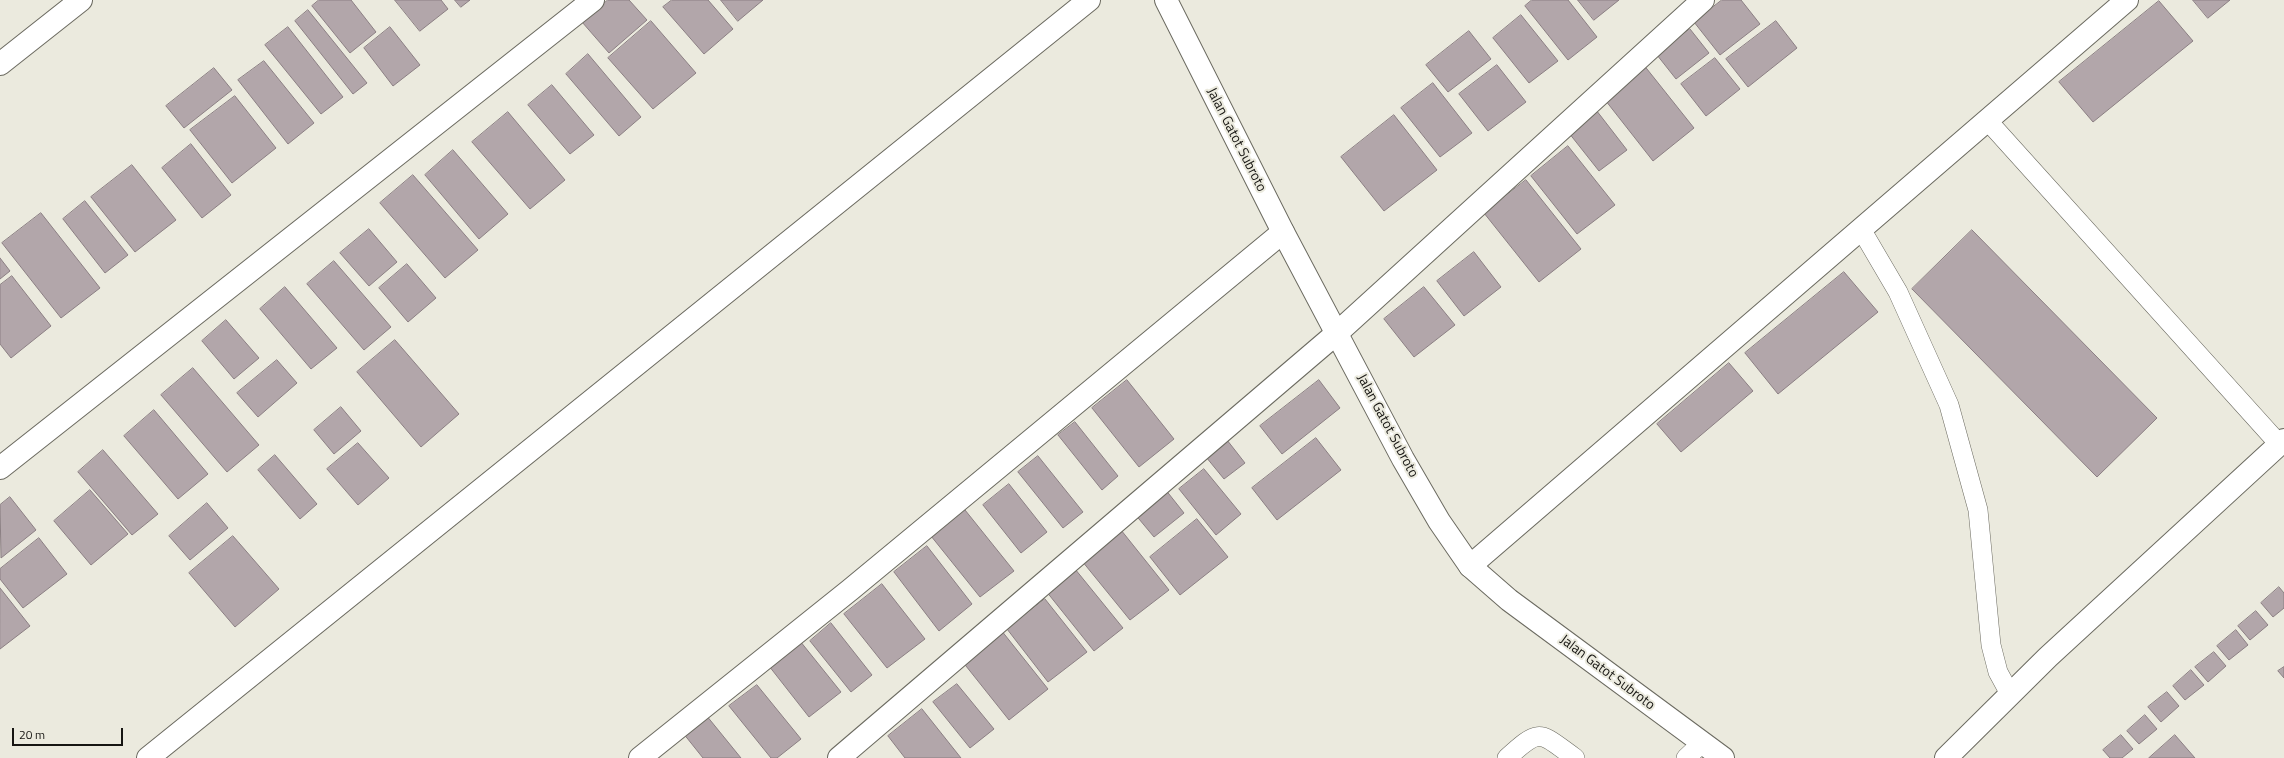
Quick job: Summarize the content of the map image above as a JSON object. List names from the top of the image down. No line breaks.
{"streets":{"street":["Jalan Gatot Subroto"]},"scale_bar":"20 m"}
